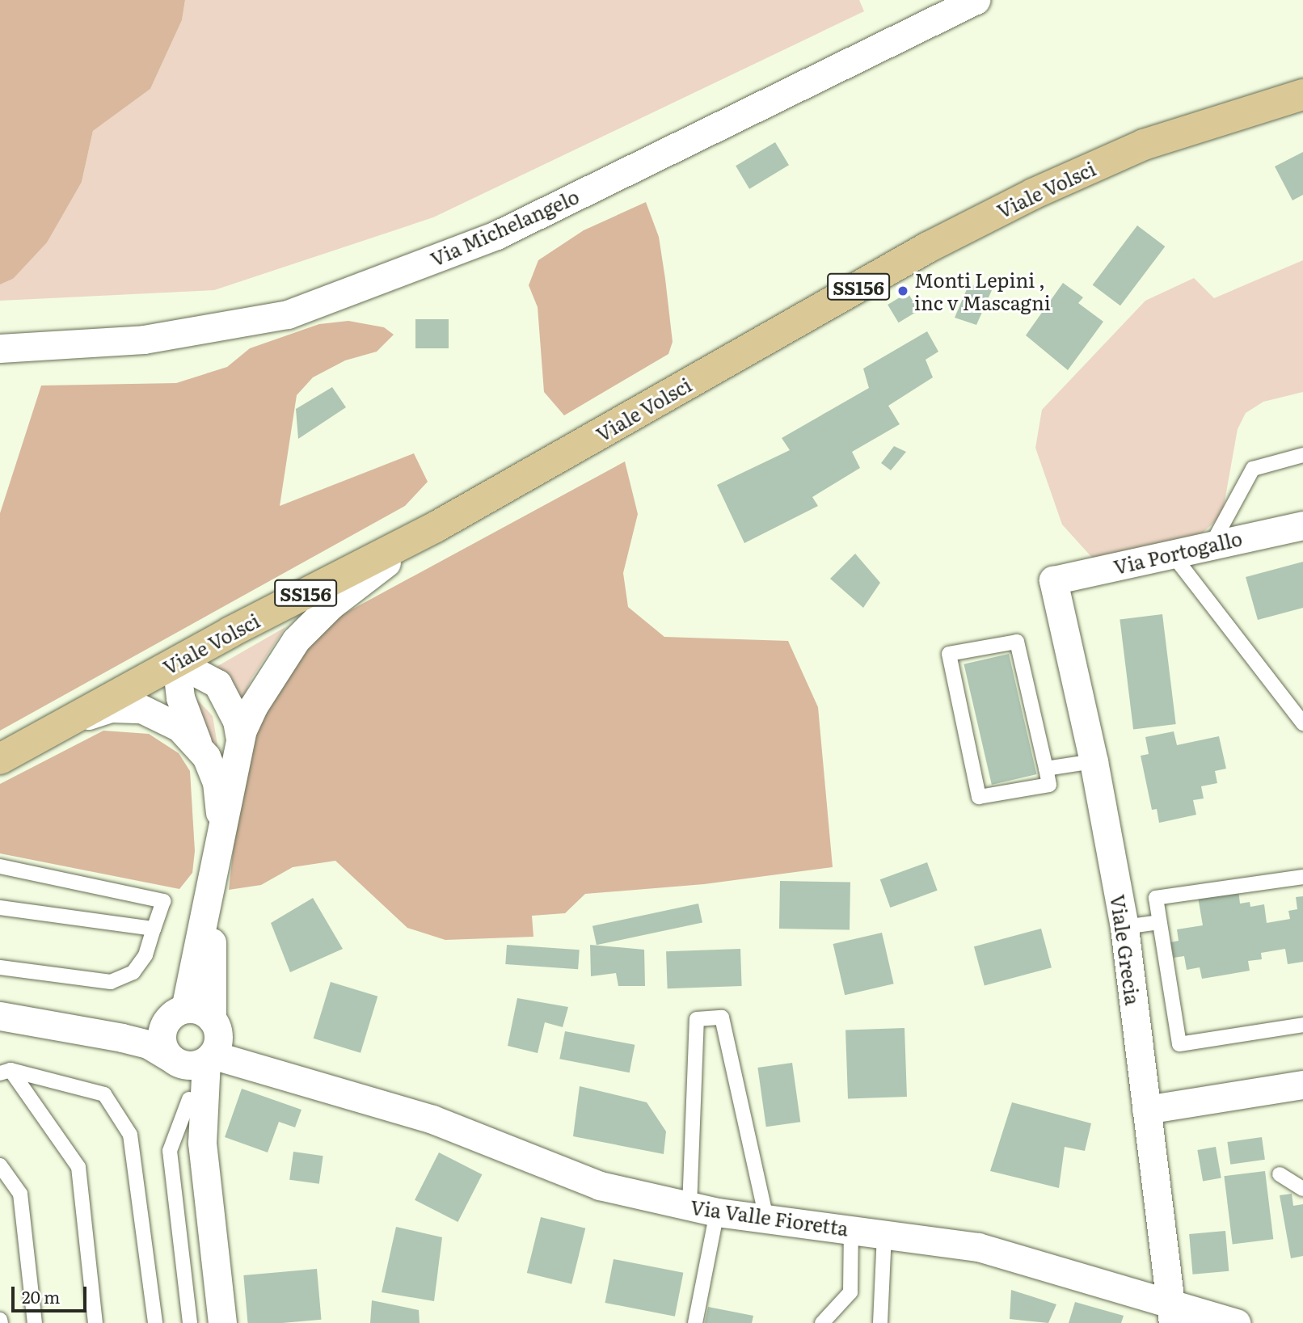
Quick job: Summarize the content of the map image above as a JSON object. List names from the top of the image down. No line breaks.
{"streets":{"main road":["Viale Volsci","SS156"],"street":["Via Michelangelo","Via Portogallo","Viale Grecia","Via Valle Fioretta"]},"crossings":[["Via Portogallo","Viale Grecia"],["Viale Grecia","Via Valle Fioretta"]],"places":["Monti Lepini , inc v Mascagni"],"scale_bar":"20 m"}
